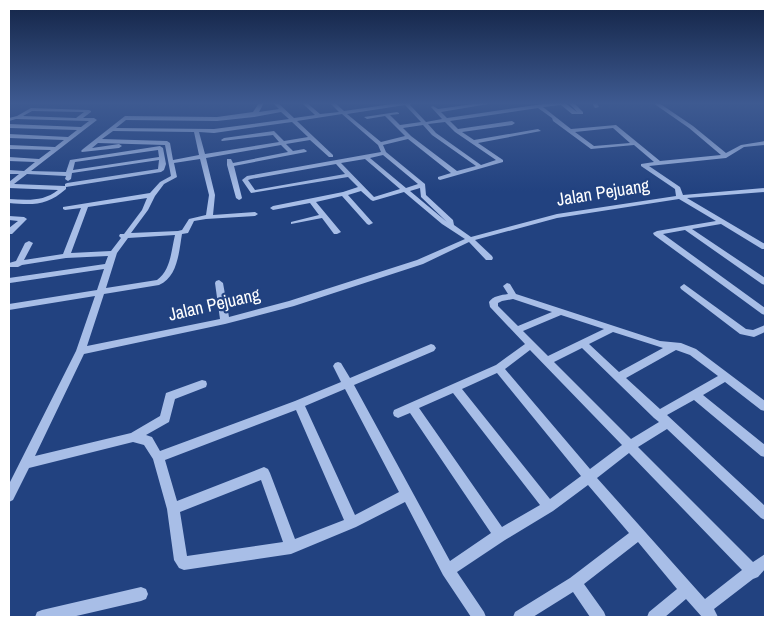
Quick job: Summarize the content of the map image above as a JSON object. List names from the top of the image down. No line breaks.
{"streets":{"street":["Jalan Pejuang"]}}
